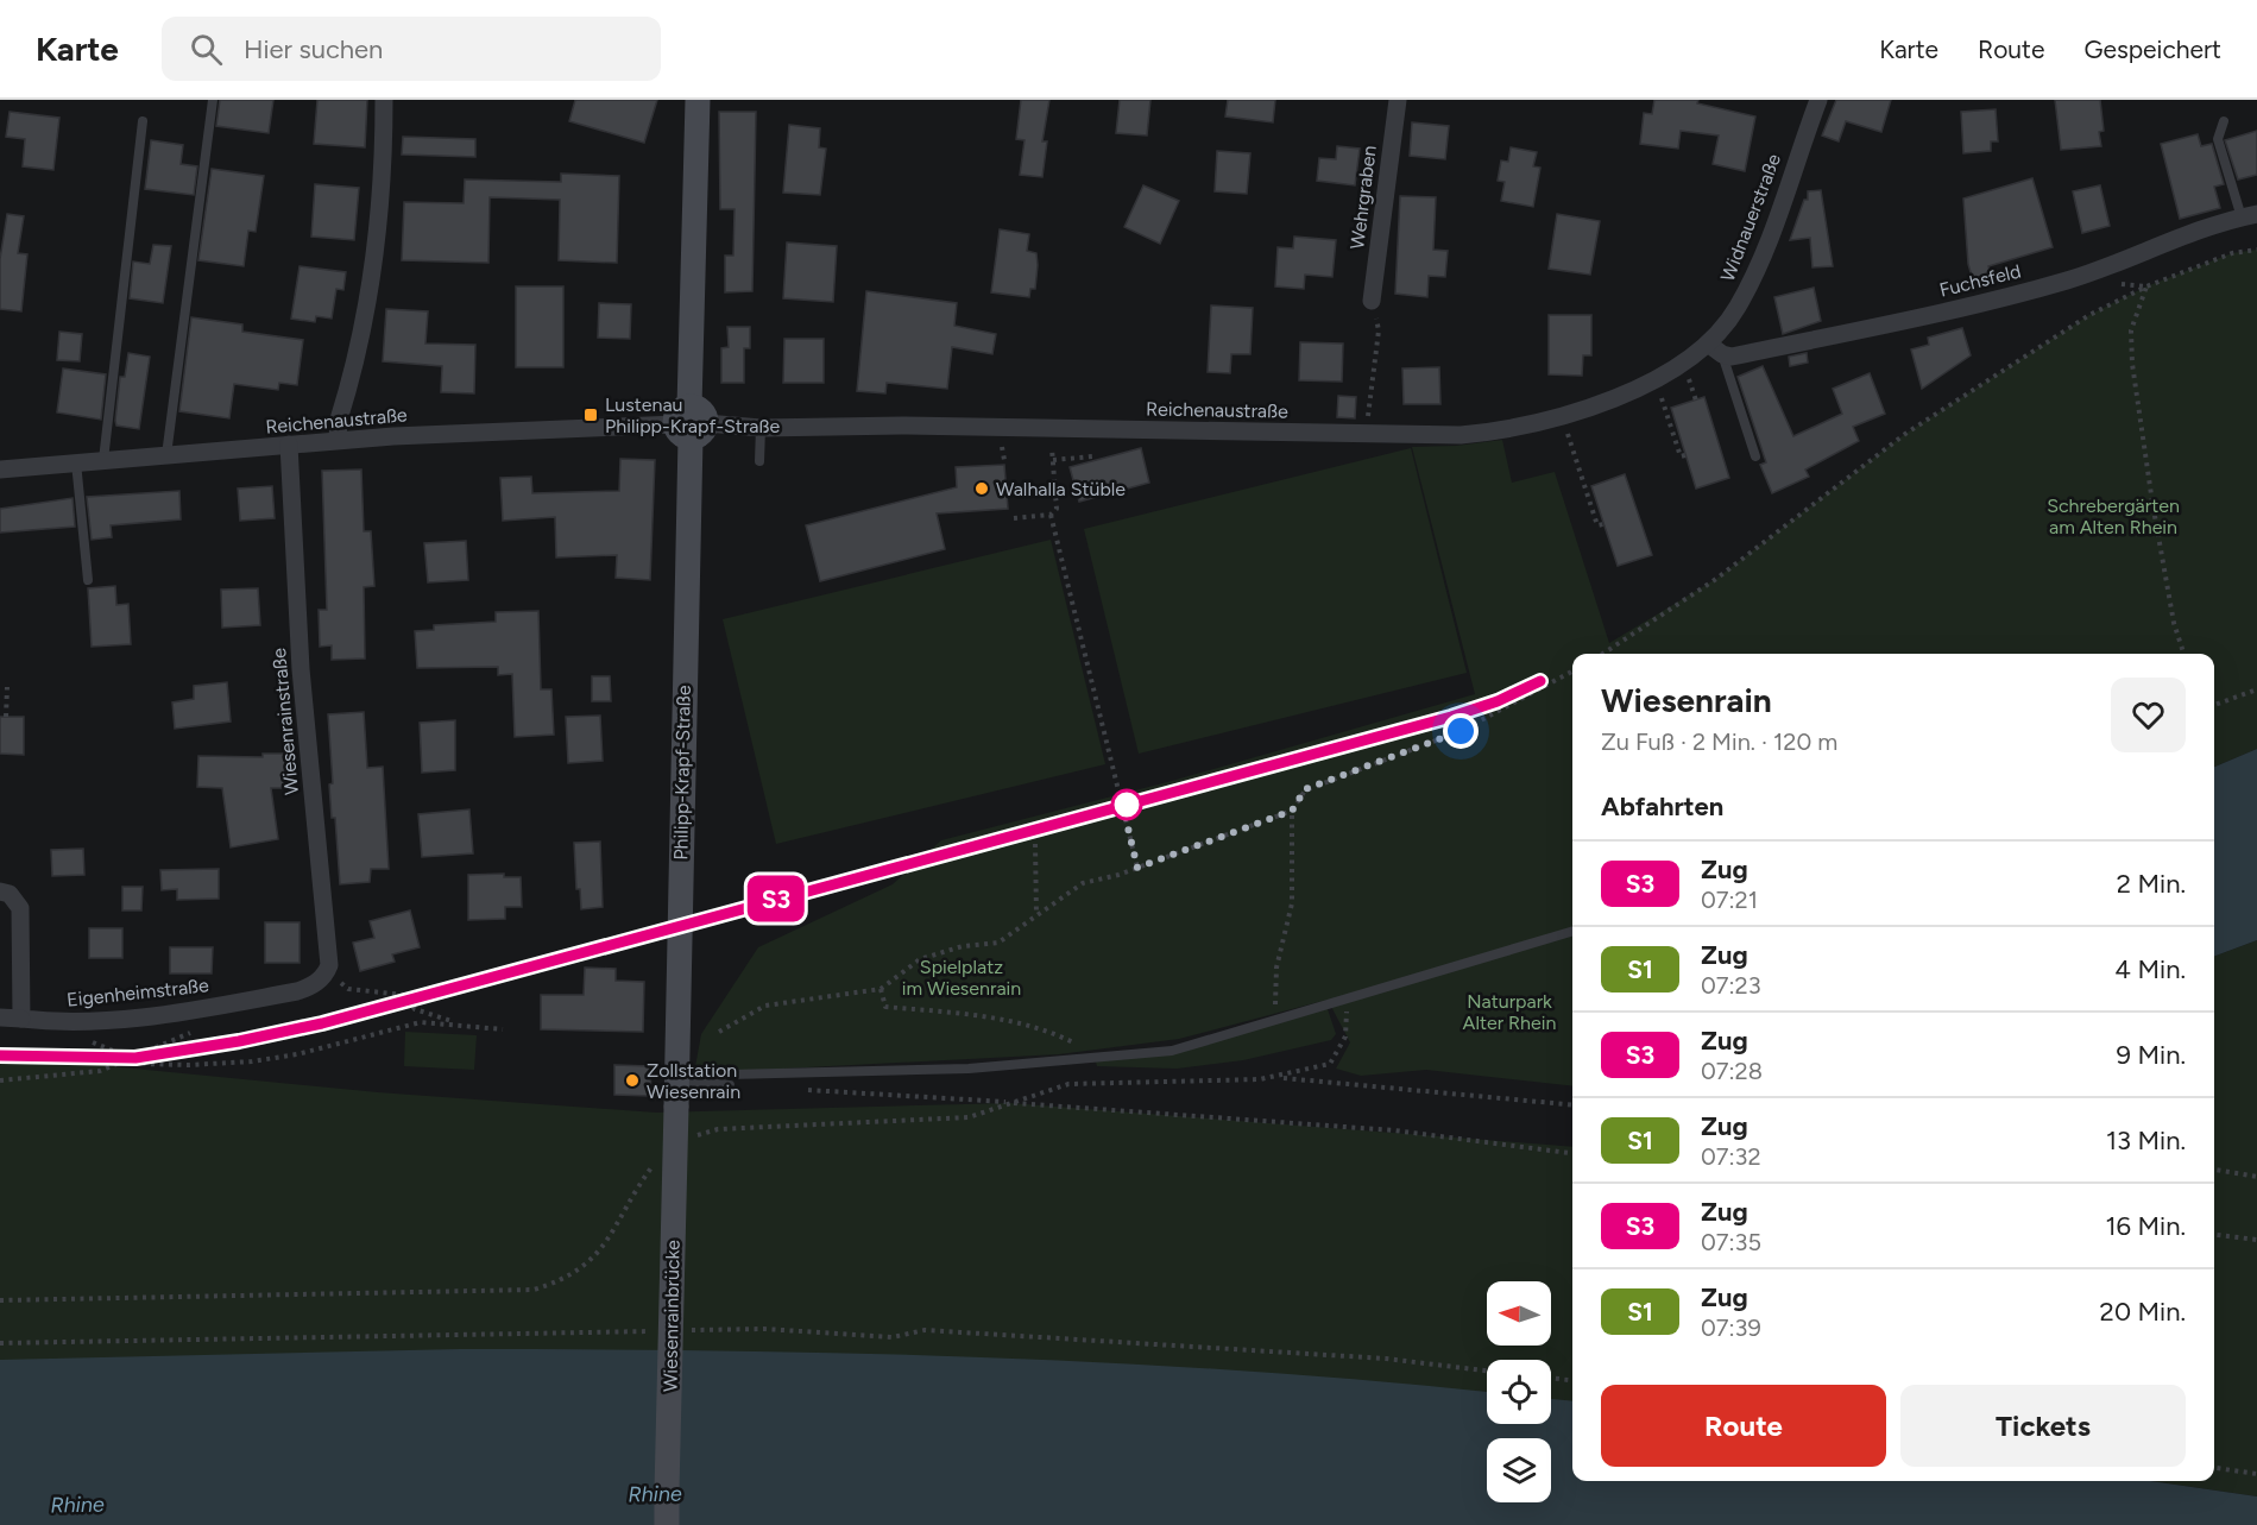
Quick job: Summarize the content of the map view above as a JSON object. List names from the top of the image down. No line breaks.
{"streets":{"street":["Wehrgraben","Widnauerstraße","Fuchsfeld","Reichenaustraße","Wiesenrainstraße","Philipp-Krapf-Straße","Eigenheimstraße","Wiesenrainbrücke"]},"crossings":[["Widnauerstraße","Fuchsfeld"],["Widnauerstraße","Reichenaustraße"],["Fuchsfeld","Reichenaustraße"],["Reichenaustraße","Wiesenrainstraße"],["Reichenaustraße","Philipp-Krapf-Straße"],["Wiesenrainstraße","Eigenheimstraße"],["Philipp-Krapf-Straße","Wiesenrainbrücke"]],"water":["Rhine"],"parks":["Schrebergärten am Alten Rhein","Spielplatz im Wiesenrain","Naturpark Alter Rhein"],"places":{"transit":["Lustenau Philipp-Krapf-Straße"],"other":["Walhalla Stüble","Zollstation Wiesenrain"]},"north":"left","page":{"header":"Karte","search":"Hier suchen","nav":["Karte","Route","Gespeichert"],"on_map":"S3","heading":[["Wiesenrain","Zu Fuß · 2 Min. · 120 m"],"Abfahrten"],"list":[{"mark":"S3","name":"Zug","note":"07:21","value":"2 Min."},{"mark":"S1","name":"Zug","note":"07:23","value":"4 Min."},{"mark":"S3","name":"Zug","note":"07:28","value":"9 Min."},{"mark":"S1","name":"Zug","note":"07:32","value":"13 Min."},{"mark":"S3","name":"Zug","note":"07:35","value":"16 Min."},{"mark":"S1","name":"Zug","note":"07:39","value":"20 Min."}],"buttons":["Route","Tickets"]}}
